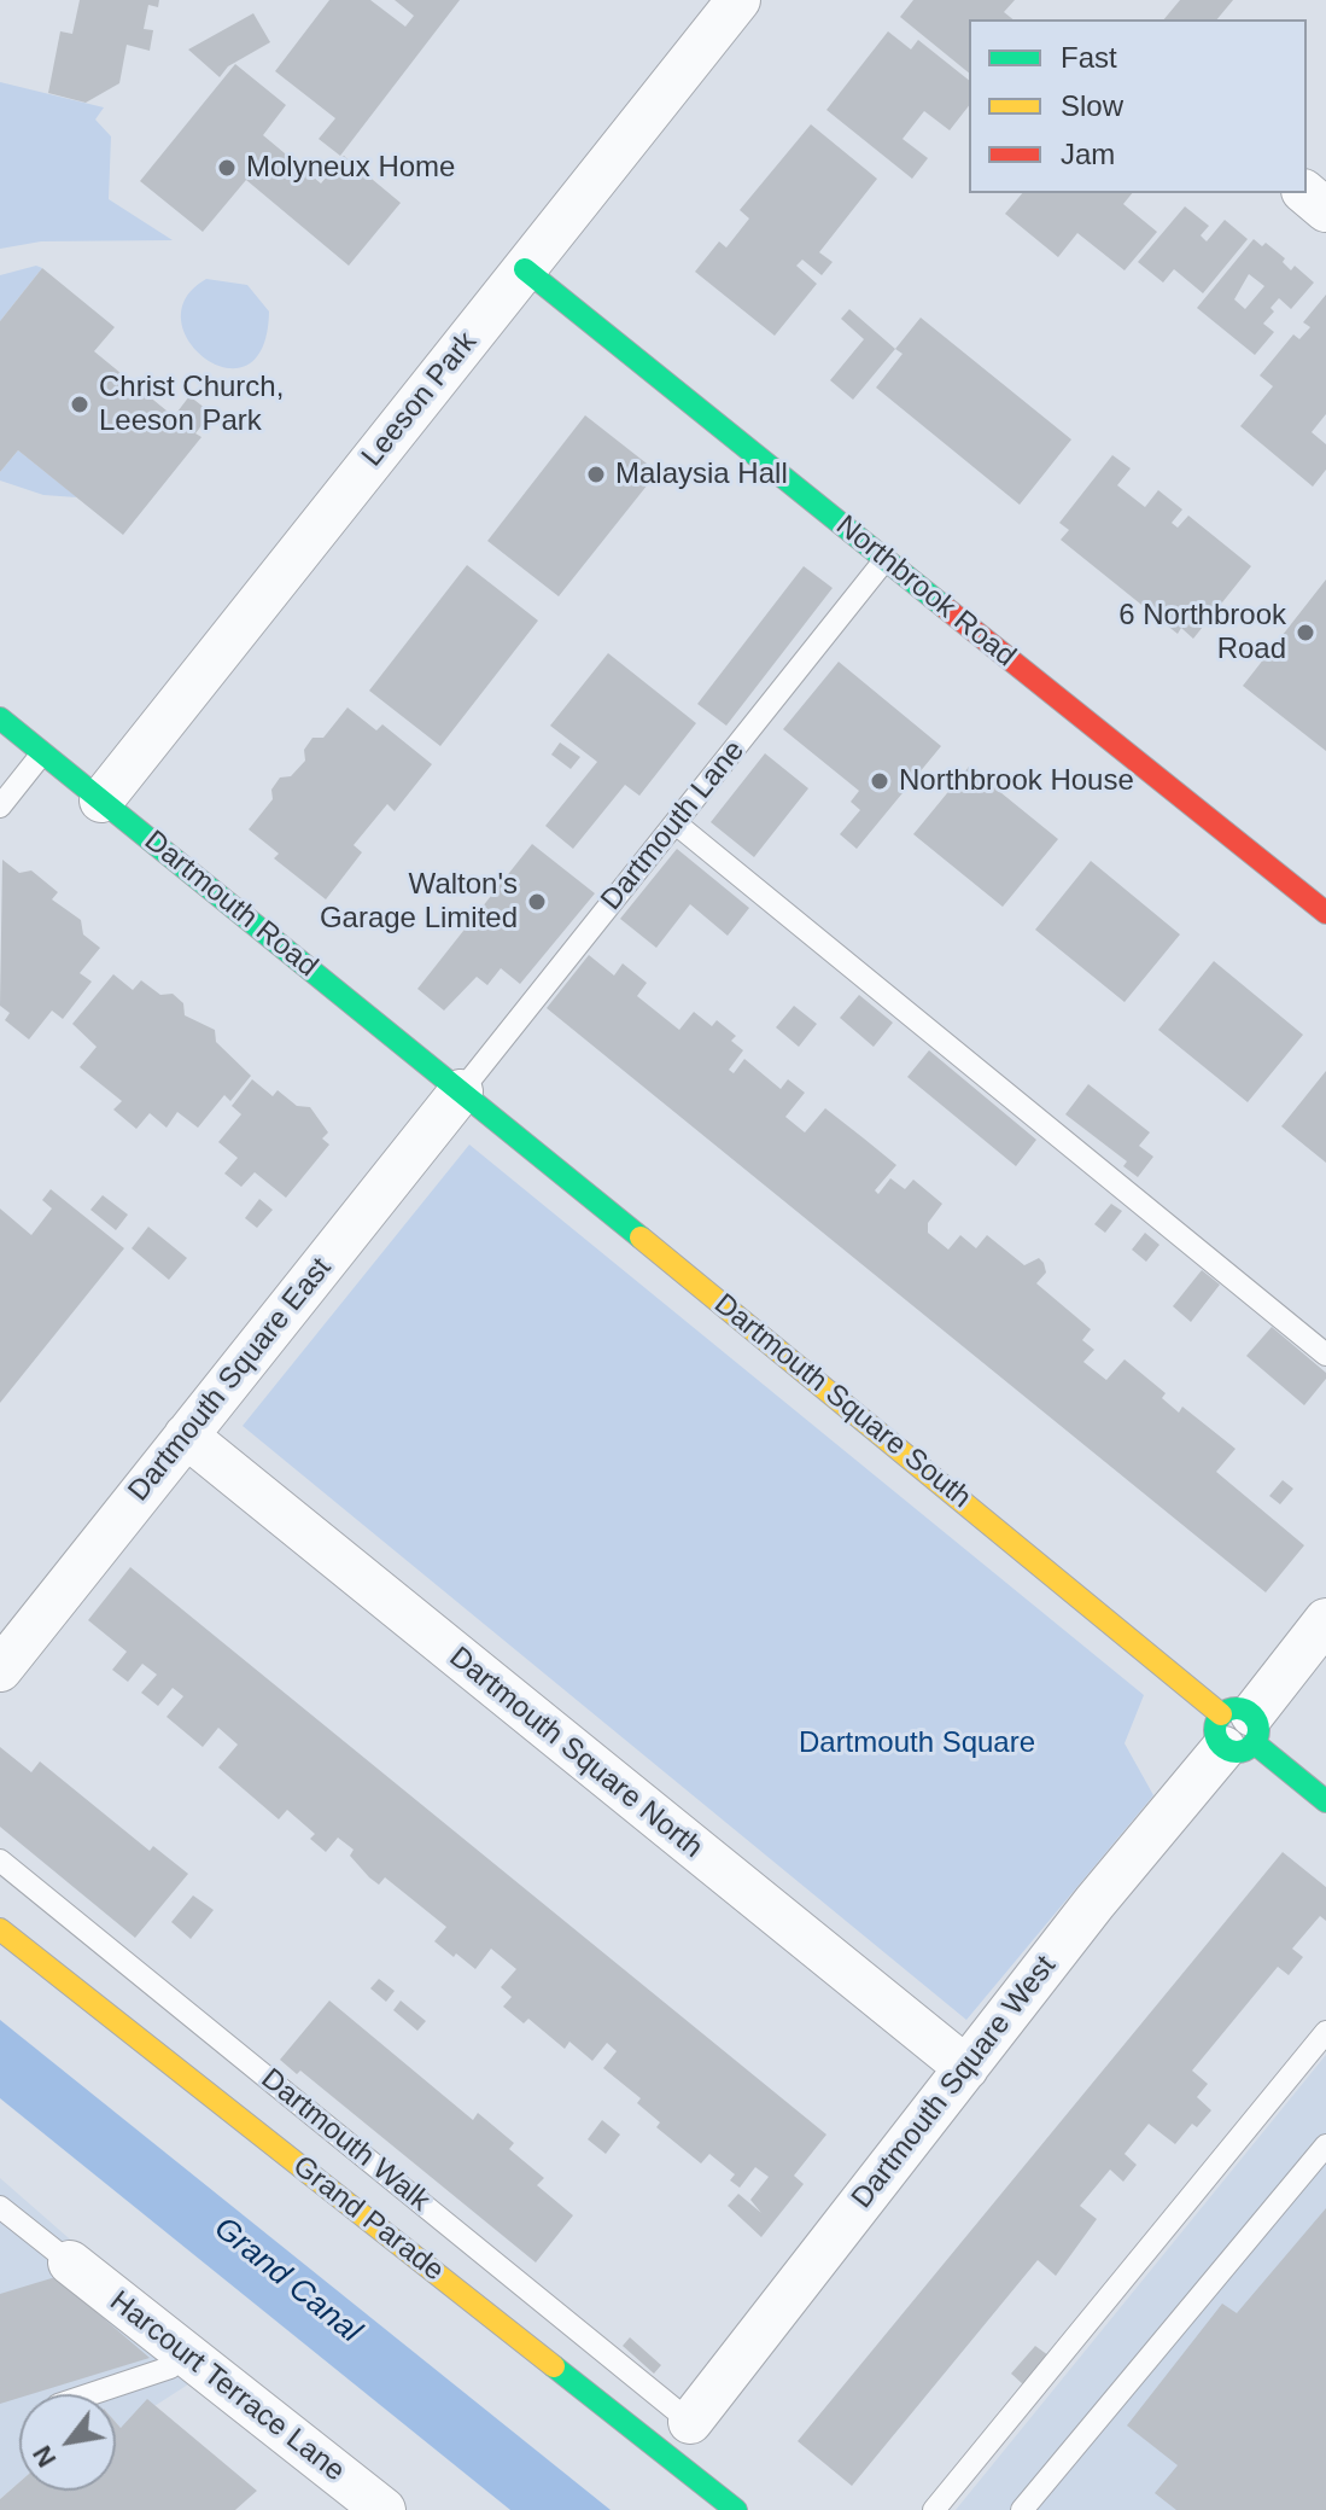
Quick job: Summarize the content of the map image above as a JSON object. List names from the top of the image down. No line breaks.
{"streets":{"street":["Leeson Park","Northbrook Road","Dartmouth Road","Dartmouth Square East","Dartmouth Square South","Dartmouth Square North","Dartmouth Square West","Grand Parade","Harcourt Terrace Lane"],"lane":["Dartmouth Lane","Dartmouth Walk"]},"crossings":[["Leeson Park","Northbrook Road"],["Leeson Park","Dartmouth Road"],["Northbrook Road","Dartmouth Lane"],["Dartmouth Lane","Dartmouth Road"],["Dartmouth Lane","Dartmouth Square East"],["Dartmouth Lane","Dartmouth Square South"],["Dartmouth Road","Dartmouth Square East"],["Dartmouth Road","Dartmouth Square South"],["Dartmouth Square East","Dartmouth Square South"],["Dartmouth Square East","Dartmouth Square North"],["Dartmouth Square South","Dartmouth Square West"],["Dartmouth Square North","Dartmouth Square West"],["Dartmouth Square West","Dartmouth Walk"]],"water":["Grand Canal"],"parks":["Dartmouth Square"],"places":["Molyneux Home","Christ Church, Leeson Park","Malaysia Hall","6 Northbrook Road","Northbrook House","Walton's Garage Limited"],"legend":["Fast","Slow","Jam"],"north":"bottom left"}
